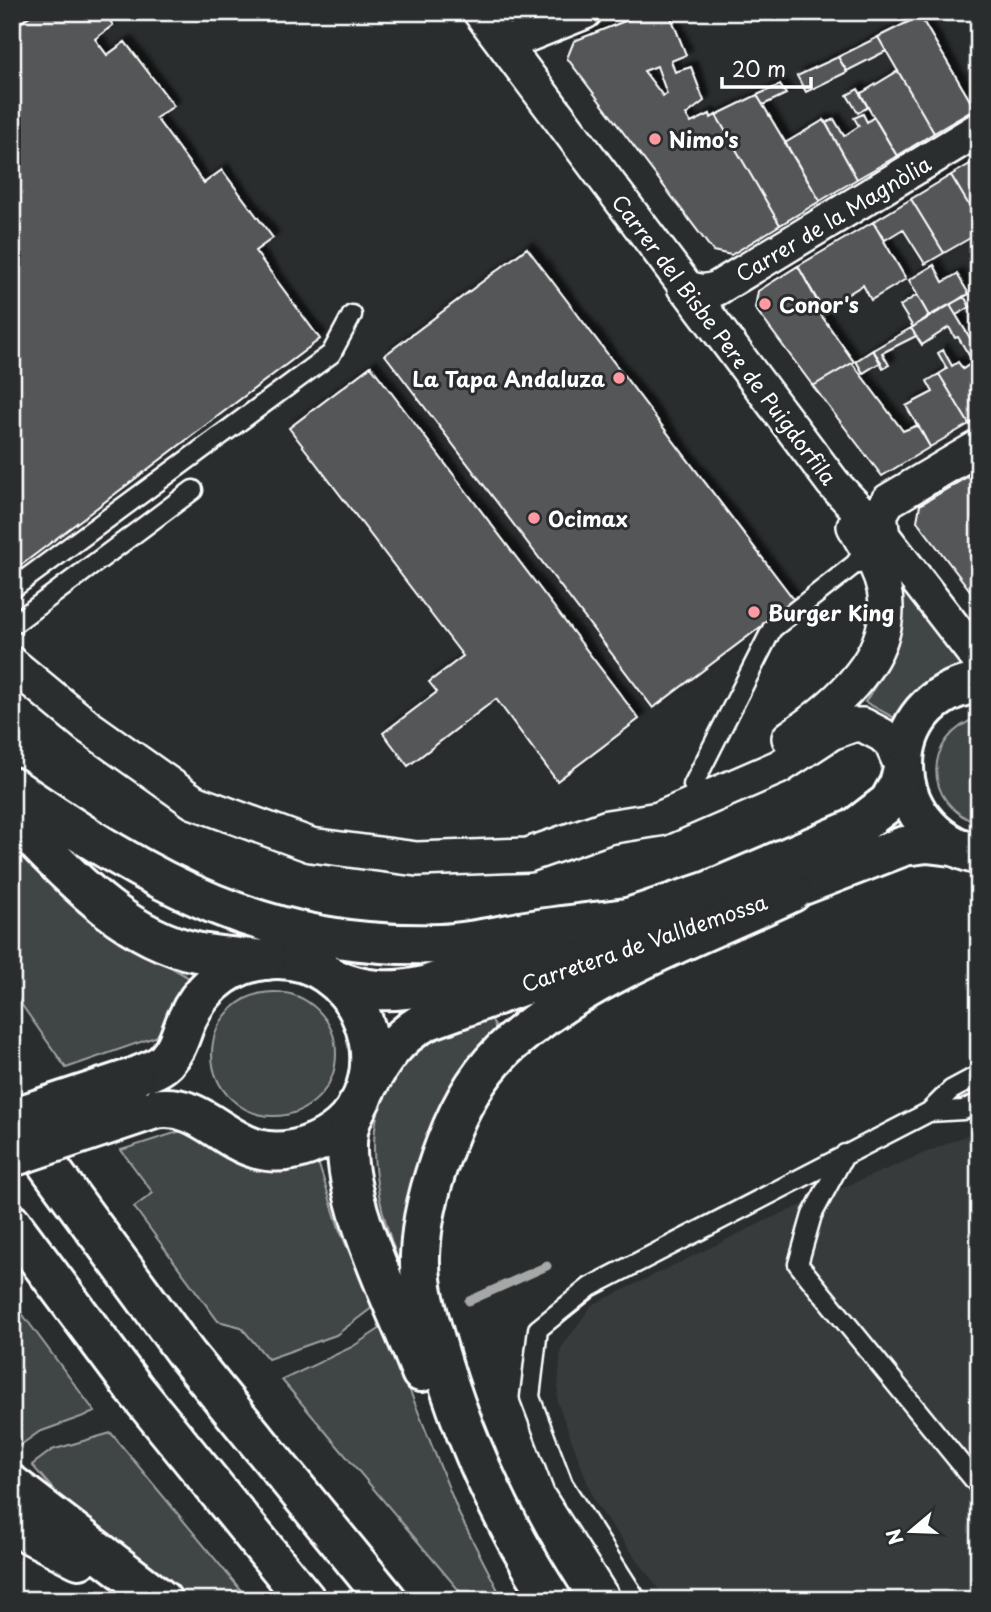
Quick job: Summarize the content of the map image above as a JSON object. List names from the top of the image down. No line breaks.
{"streets":{"main road":["Carretera de Valldemossa"],"street":["Carrer de la Magnòlia","Carrer del Bisbe Pere de Puigdorfila"]},"crossings":[["Carrer de la Magnòlia","Carrer del Bisbe Pere de Puigdorfila"]],"places":["Nimo's","Conor's","La Tapa Andaluza","Ocimax","Burger King"],"scale_bar":"20 m","north":"left"}
